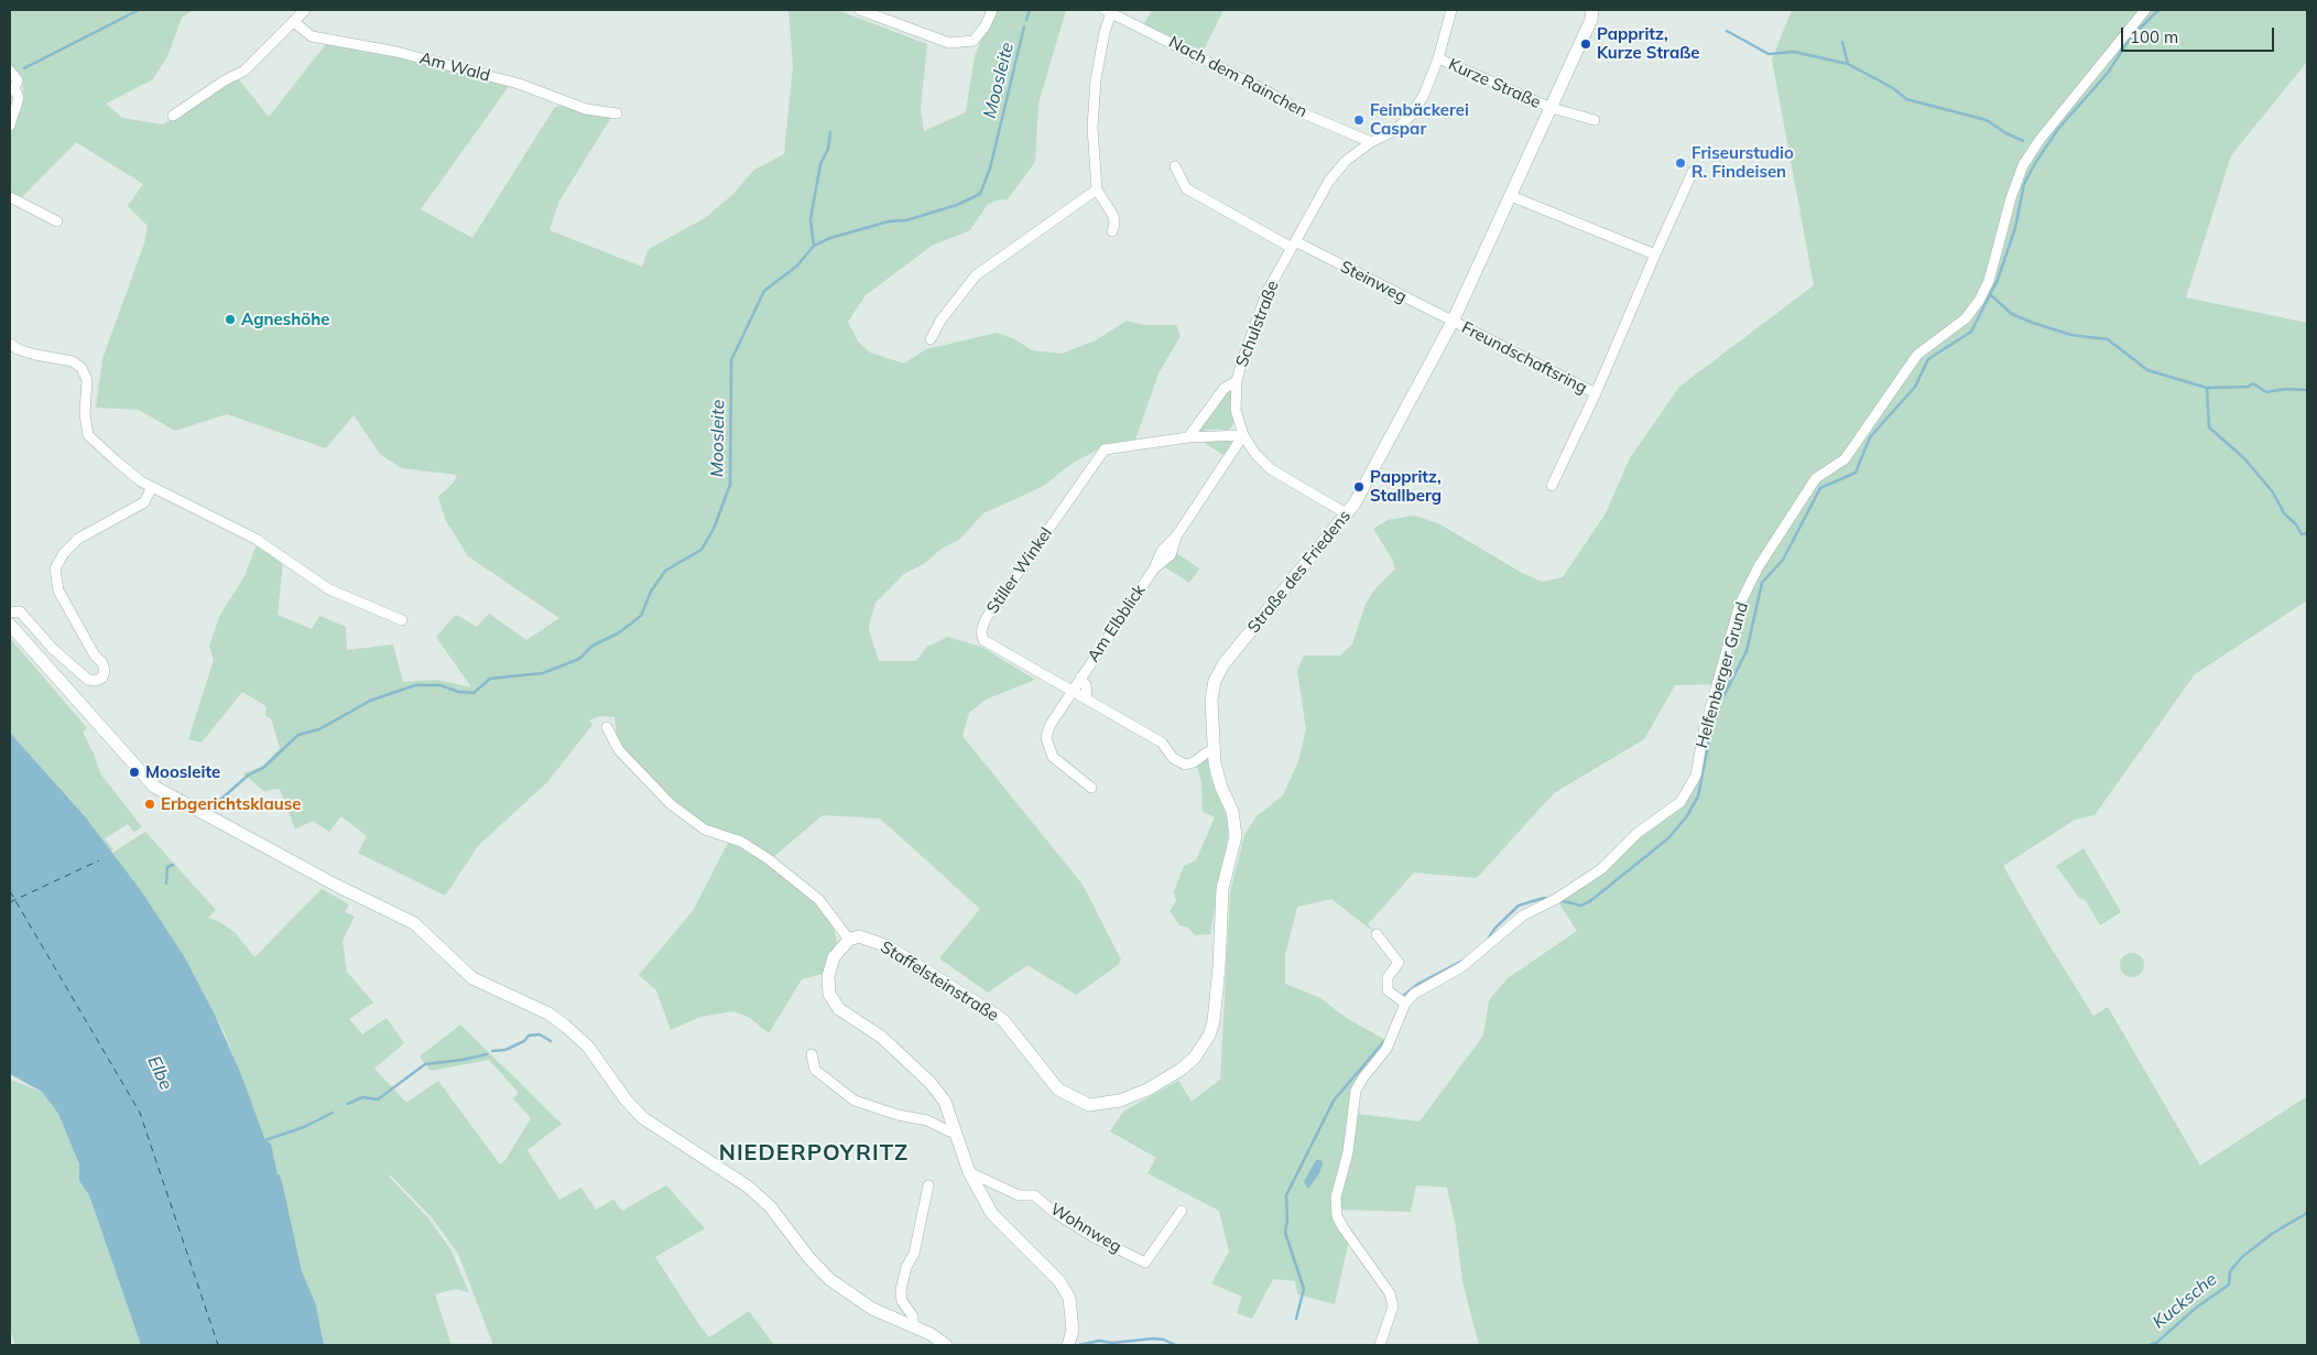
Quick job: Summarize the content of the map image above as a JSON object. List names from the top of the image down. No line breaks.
{"streets":{"street":["Am Wald","Nach dem Rainchen","Kurze Straße","Steinweg","Schulstraße","Freundschaftsring","Stiller Winkel","Straße des Friedens","Am Elbblick","Helfenberger Grund","Staffelsteinstraße","Wohnweg"]},"crossings":[["Nach dem Rainchen","Schulstraße"],["Kurze Straße","Schulstraße"],["Kurze Straße","Straße des Friedens"],["Steinweg","Schulstraße"],["Steinweg","Freundschaftsring"],["Steinweg","Straße des Friedens"],["Schulstraße","Straße des Friedens"],["Schulstraße","Am Elbblick"],["Freundschaftsring","Straße des Friedens"],["Stiller Winkel","Am Elbblick"],["Straße des Friedens","Staffelsteinstraße"]],"districts":["NIEDERPOYRITZ"],"water":["Moosleite","Elbe","Kucksche"],"places":["Pappritz, Kurze Straße","Feinbäckerei Caspar","Friseurstudio R. Findeisen","Agneshöhe","Pappritz, Stallberg","Moosleite","Erbgerichtsklause"],"scale_bar":"100 m"}
